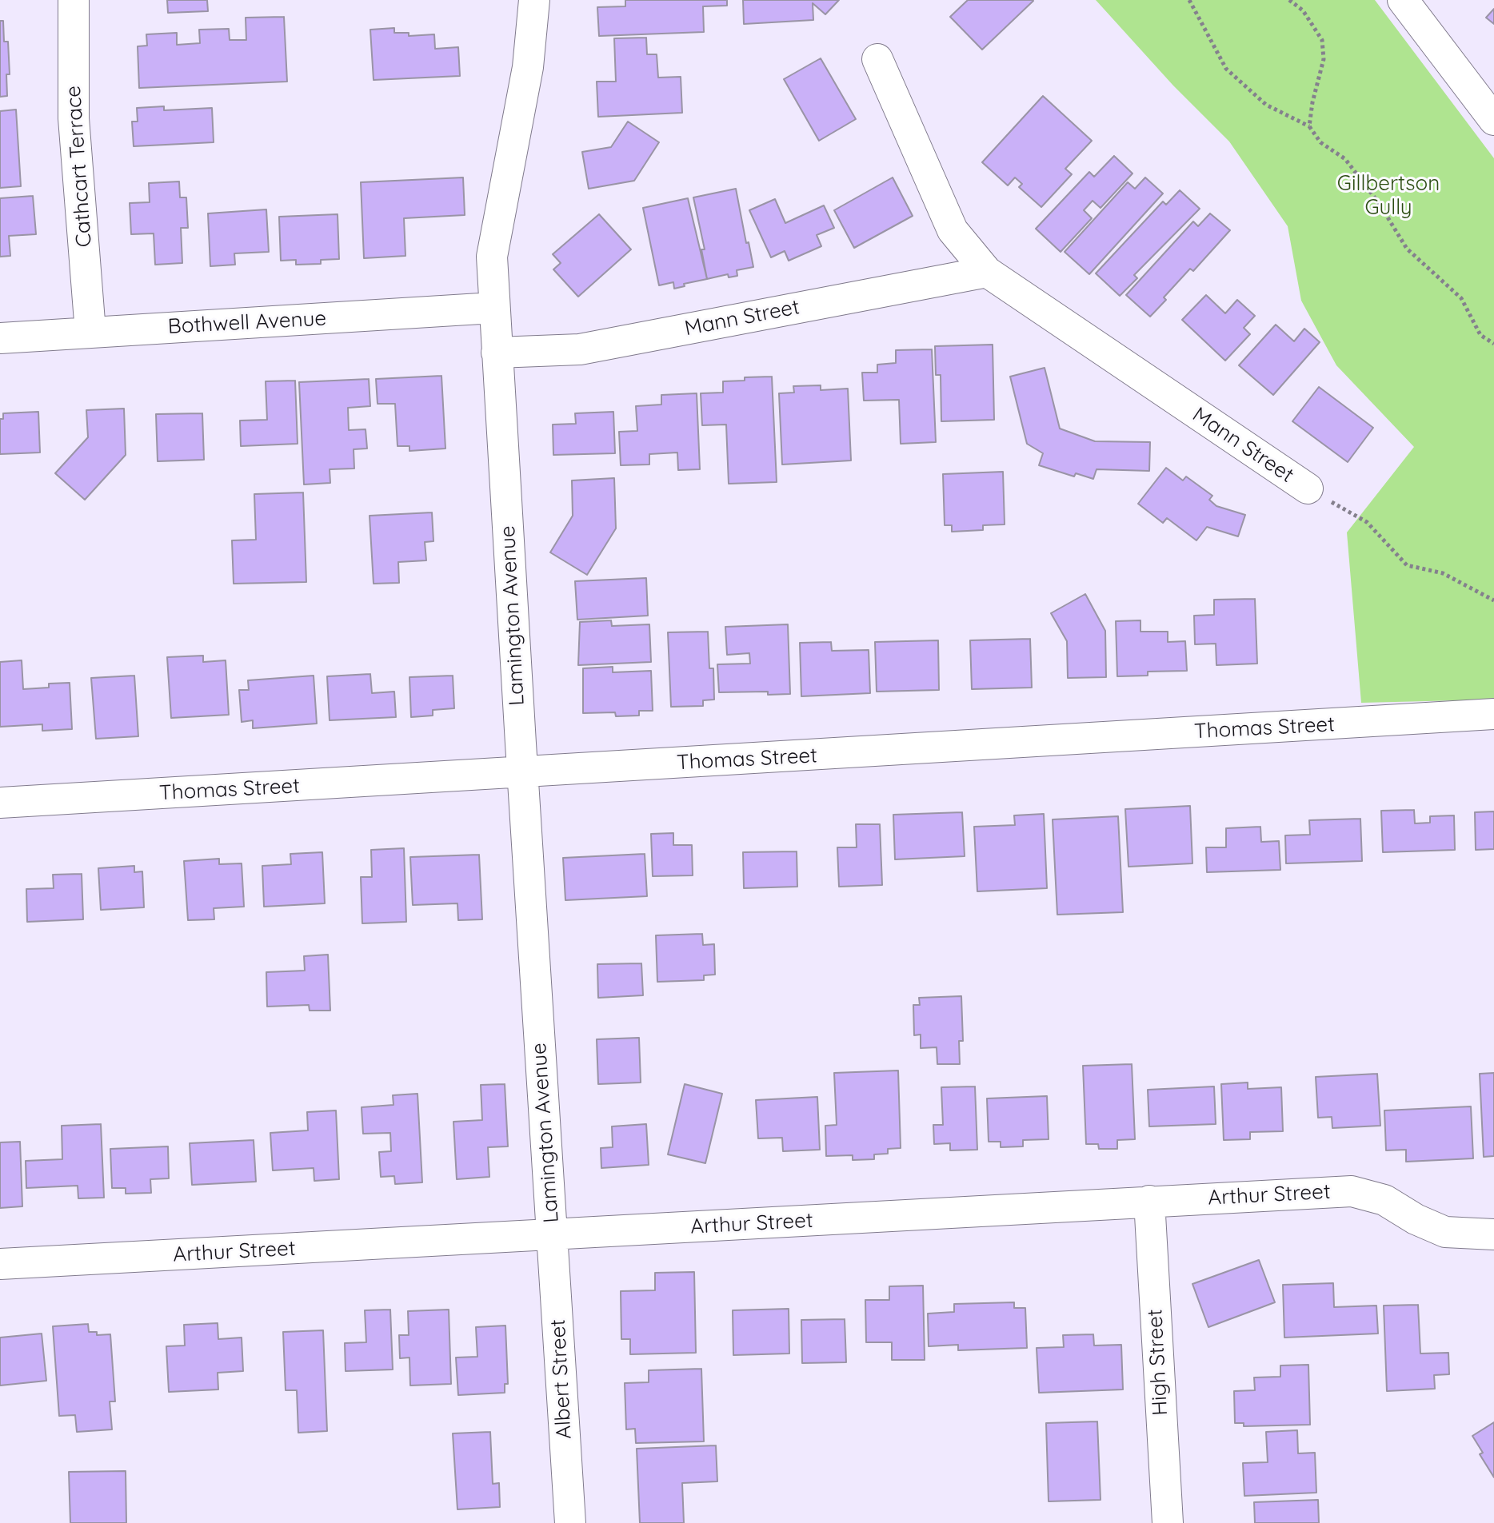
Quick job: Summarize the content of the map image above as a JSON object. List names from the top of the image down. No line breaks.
{"streets":{"street":["Cathcart Terrace","Mann Street","Bothwell Avenue","Lamington Avenue","Thomas Street","Arthur Street","High Street","Albert Street"]},"crossings":[["Cathcart Terrace","Bothwell Avenue"],["Mann Street","Lamington Avenue"],["Bothwell Avenue","Lamington Avenue"],["Lamington Avenue","Thomas Street"],["Lamington Avenue","Arthur Street"],["Lamington Avenue","Albert Street"],["Arthur Street","High Street"],["Arthur Street","Albert Street"]],"parks":["Gillbertson Gully"]}
